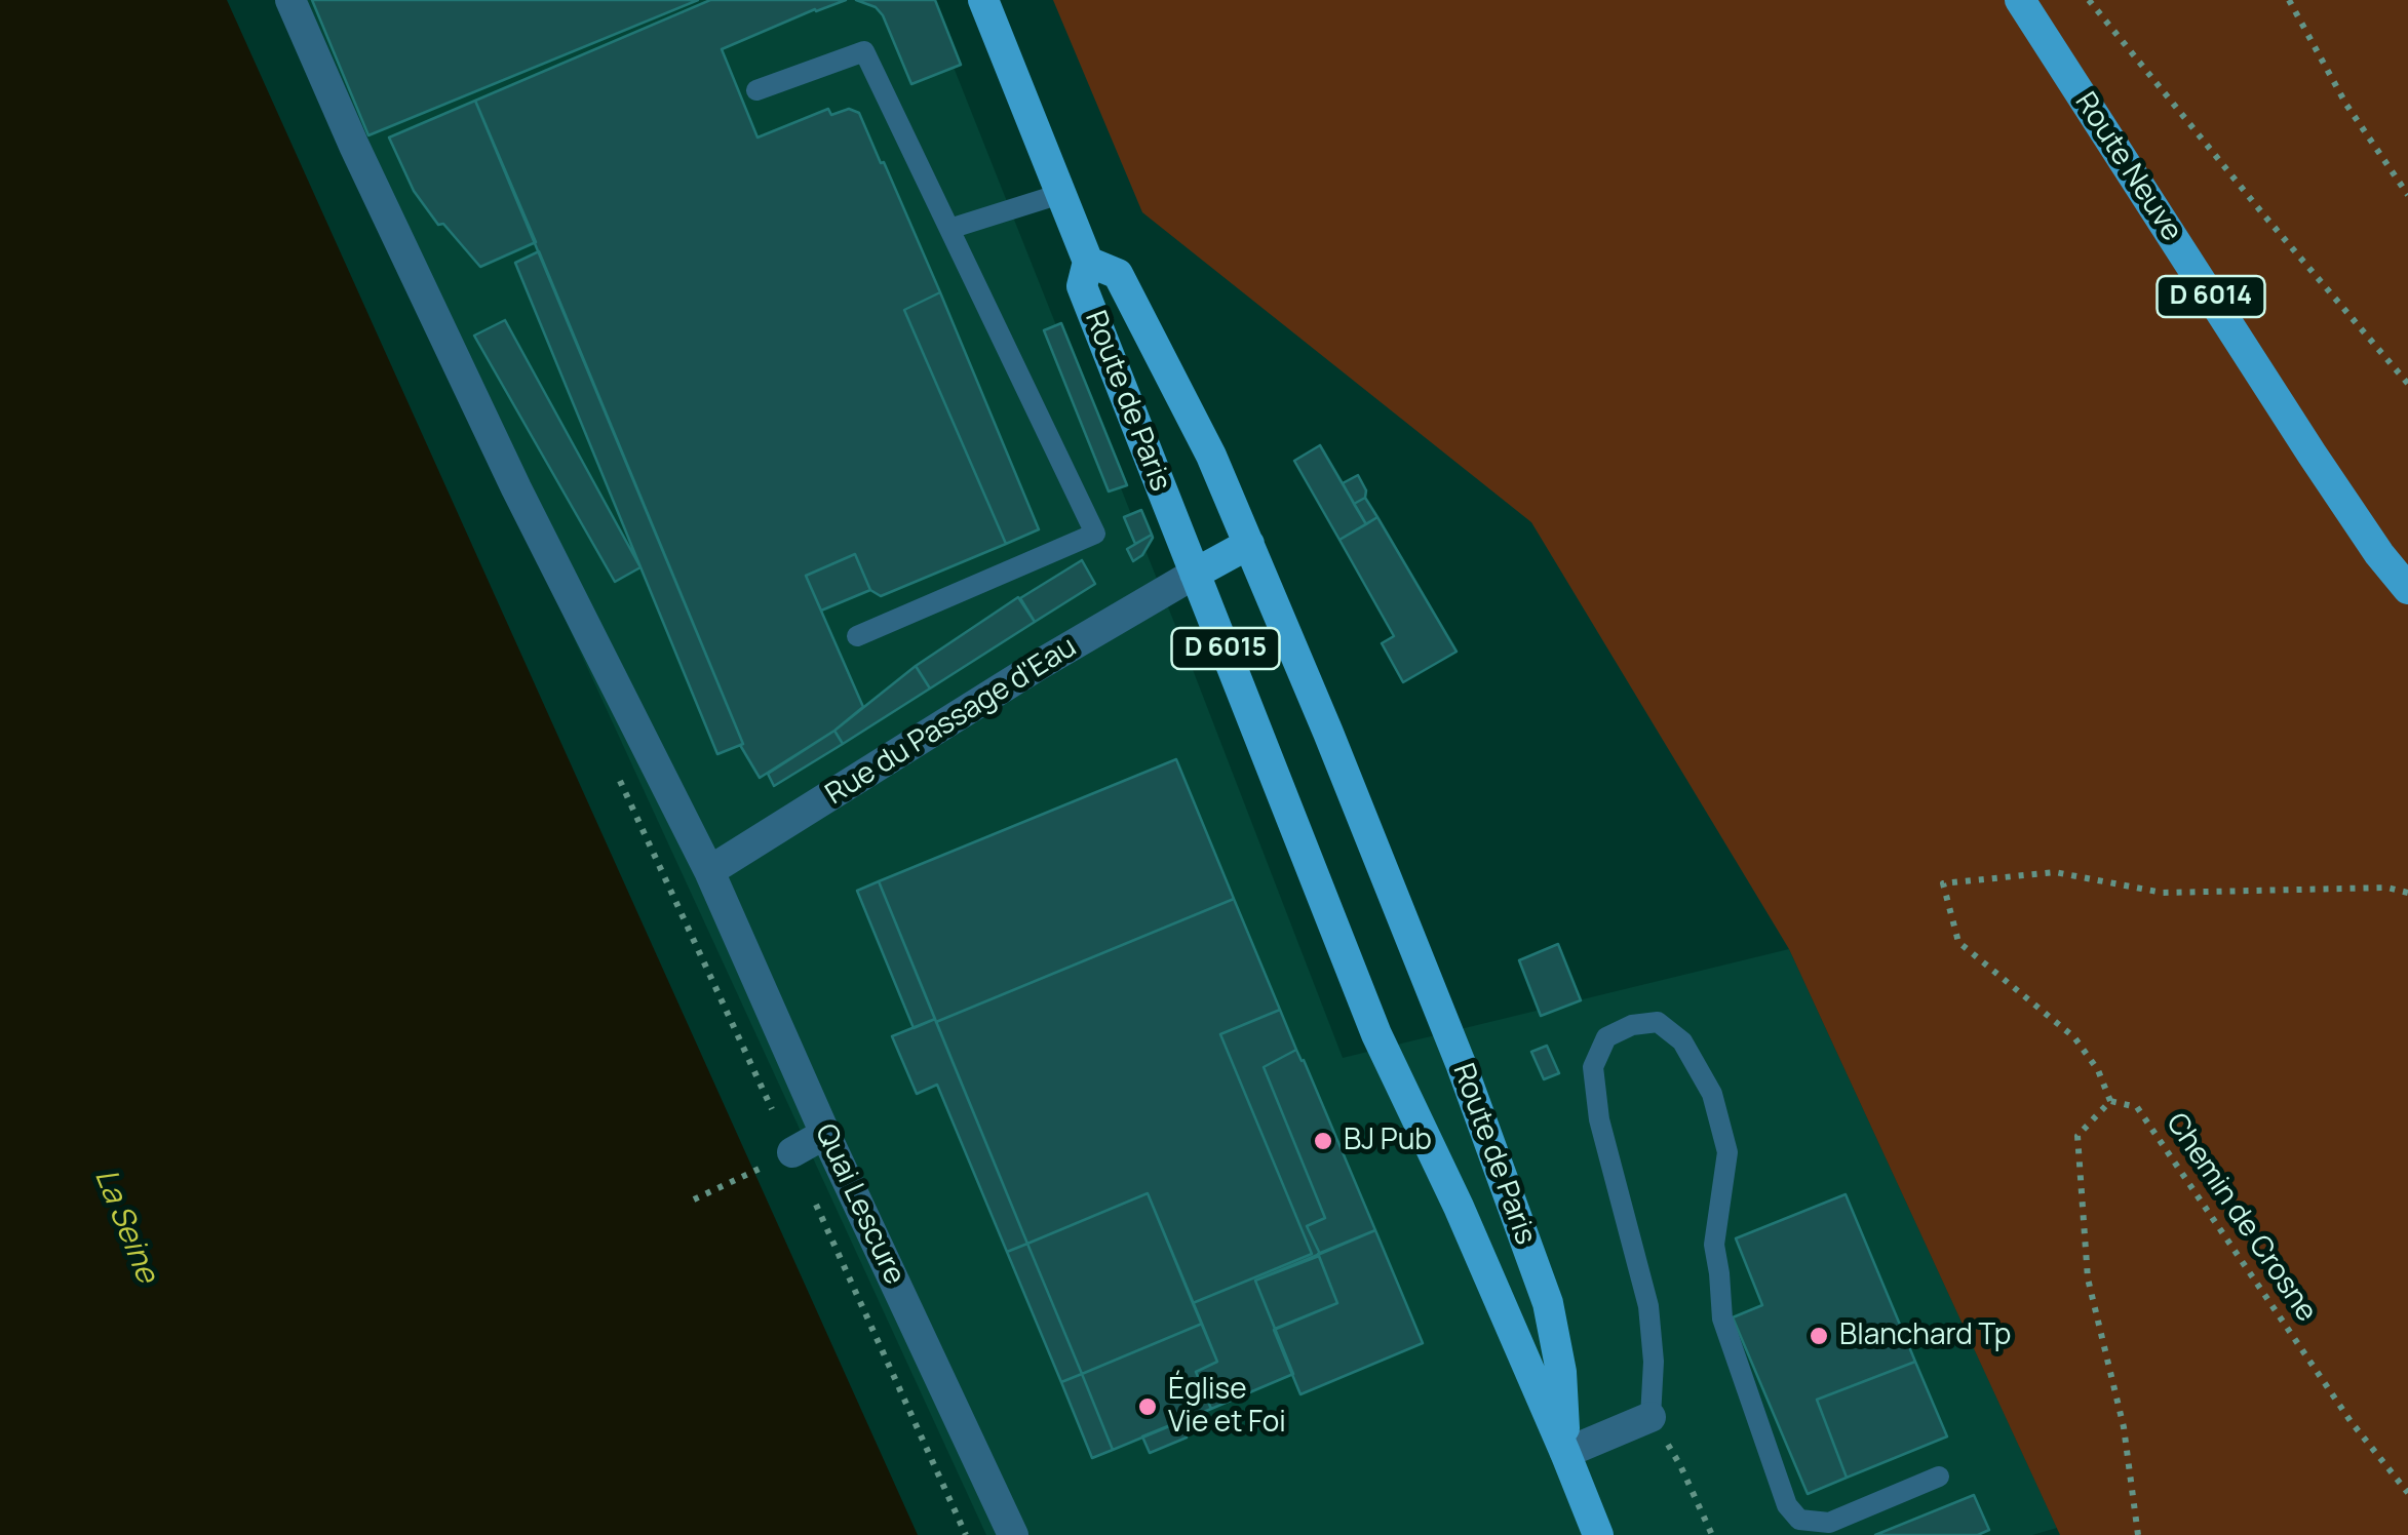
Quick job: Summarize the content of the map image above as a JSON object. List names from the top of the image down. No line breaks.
{"streets":{"main road":["Route Neuve","D 6014","Route de Paris","D 6015"],"street":["Rue du Passage d'Eau","Quai Lescure"],"path":["Chemin de Crosne"]},"crossings":[["Route de Paris","D 6015"],["Route de Paris","Rue du Passage d'Eau"],["Rue du Passage d'Eau","Quai Lescure"]],"water":["La Seine"],"places":["BJ Pub","Blanchard Tp","Église Vie et Foi"]}
